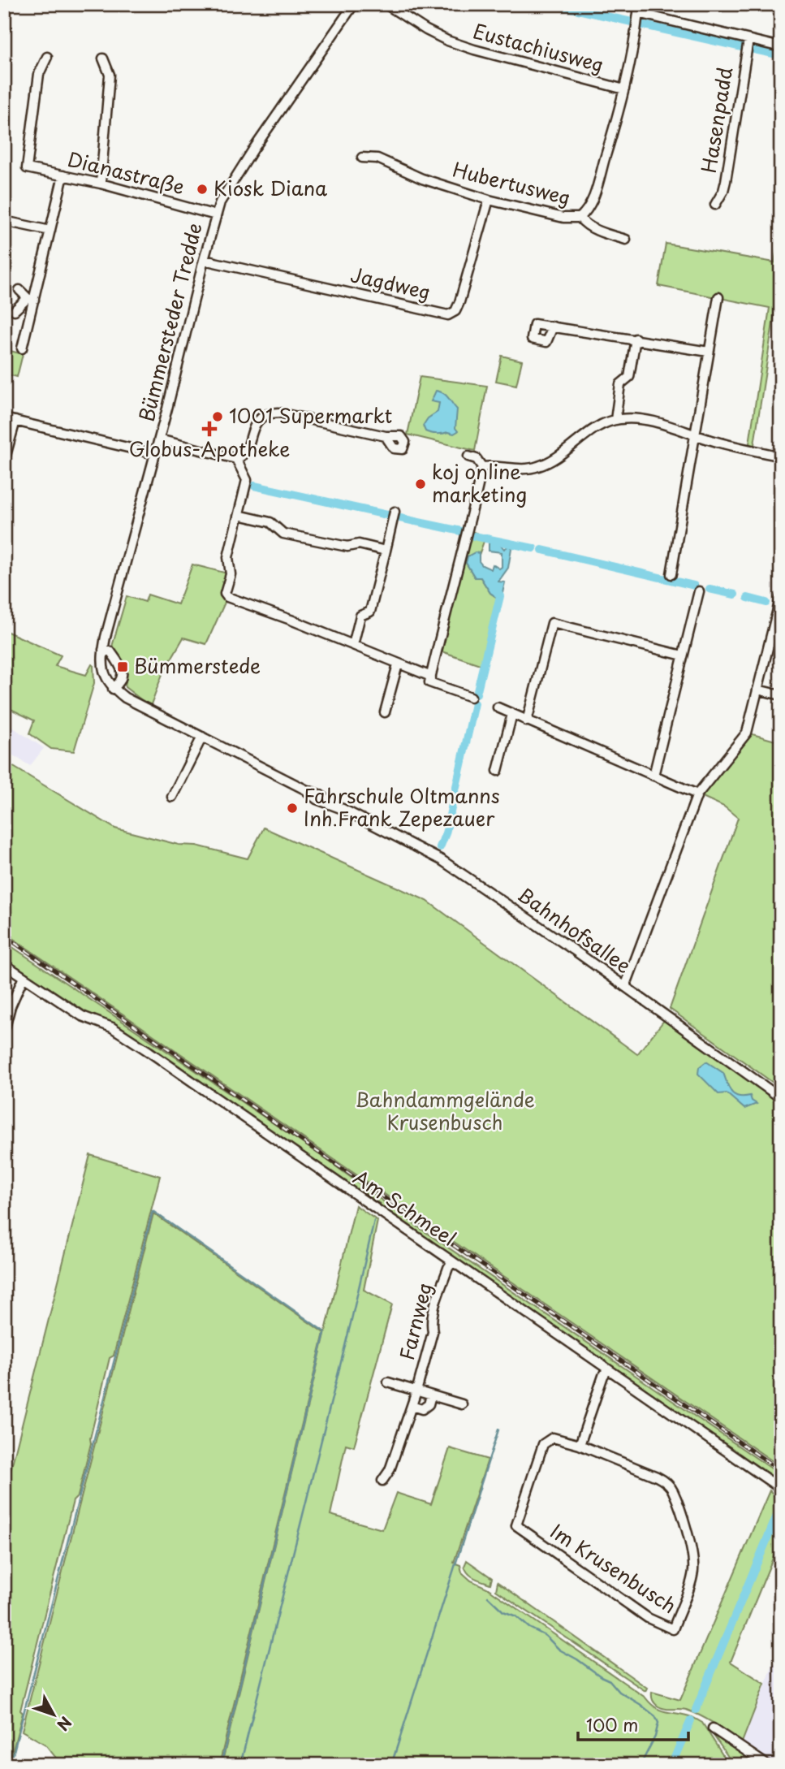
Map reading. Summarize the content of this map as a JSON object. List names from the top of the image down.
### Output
{
  "streets": {
    "street": [
      "Eustachiusweg",
      "Hasenpadd",
      "Dianastraße",
      "Hubertusweg",
      "Jagdweg",
      "Bümmersteder Tredde",
      "Bahnhofsallee",
      "Am Schmeel",
      "Farnweg",
      "Im Krusenbusch"
    ]
  },
  "crossings": [
    ["Eustachiusweg", "Hubertusweg"],
    ["Dianastraße", "Bümmersteder Tredde"],
    ["Hubertusweg", "Jagdweg"],
    ["Jagdweg", "Bümmersteder Tredde"],
    ["Bümmersteder Tredde", "Bahnhofsallee"],
    ["Am Schmeel", "Farnweg"]
  ],
  "parks": ["Bahndammgelände Krusenbusch"],
  "places": {
    "other": [
      "Kiosk Diana",
      "1001 Supermarkt",
      "koj online marketing",
      "Fahrschule Oltmanns Inh.Frank Zepezauer"
    ],
    "health": ["Globus-Apotheke"],
    "transit": ["Bümmerstede"]
  },
  "scale_bar": "100 m",
  "north": "bottom right"
}
